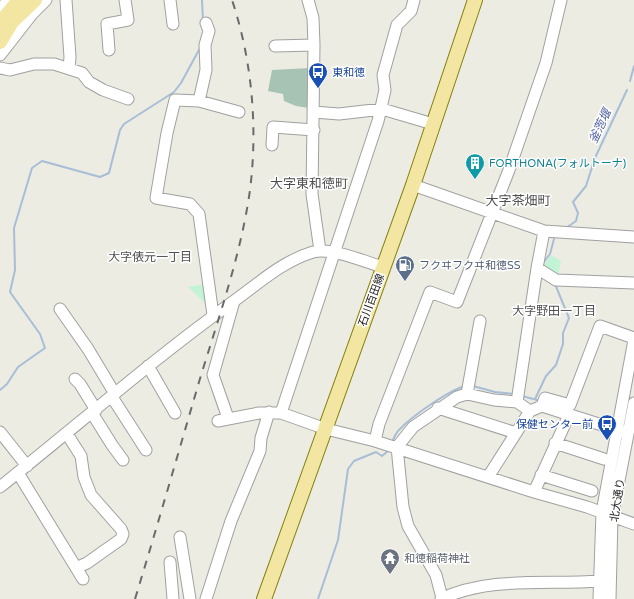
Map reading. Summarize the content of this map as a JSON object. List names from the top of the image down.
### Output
{
  "streets": {
    "main road": ["石川百田線"],
    "street": ["北大通り"]
  },
  "districts": [
    "大字東和徳町",
    "大字茶畑町",
    "大字俵元一丁目",
    "大字野田一丁目"
  ],
  "water": ["釜萢堰"],
  "places": {
    "bus stop": ["東和徳", "保健センター前"],
    "building": ["FORTHONA(フォルトーナ)"],
    "fuel station": ["フクヰフクヰ和徳SS"],
    "temple": ["和徳稲荷神社"]
  }
}
